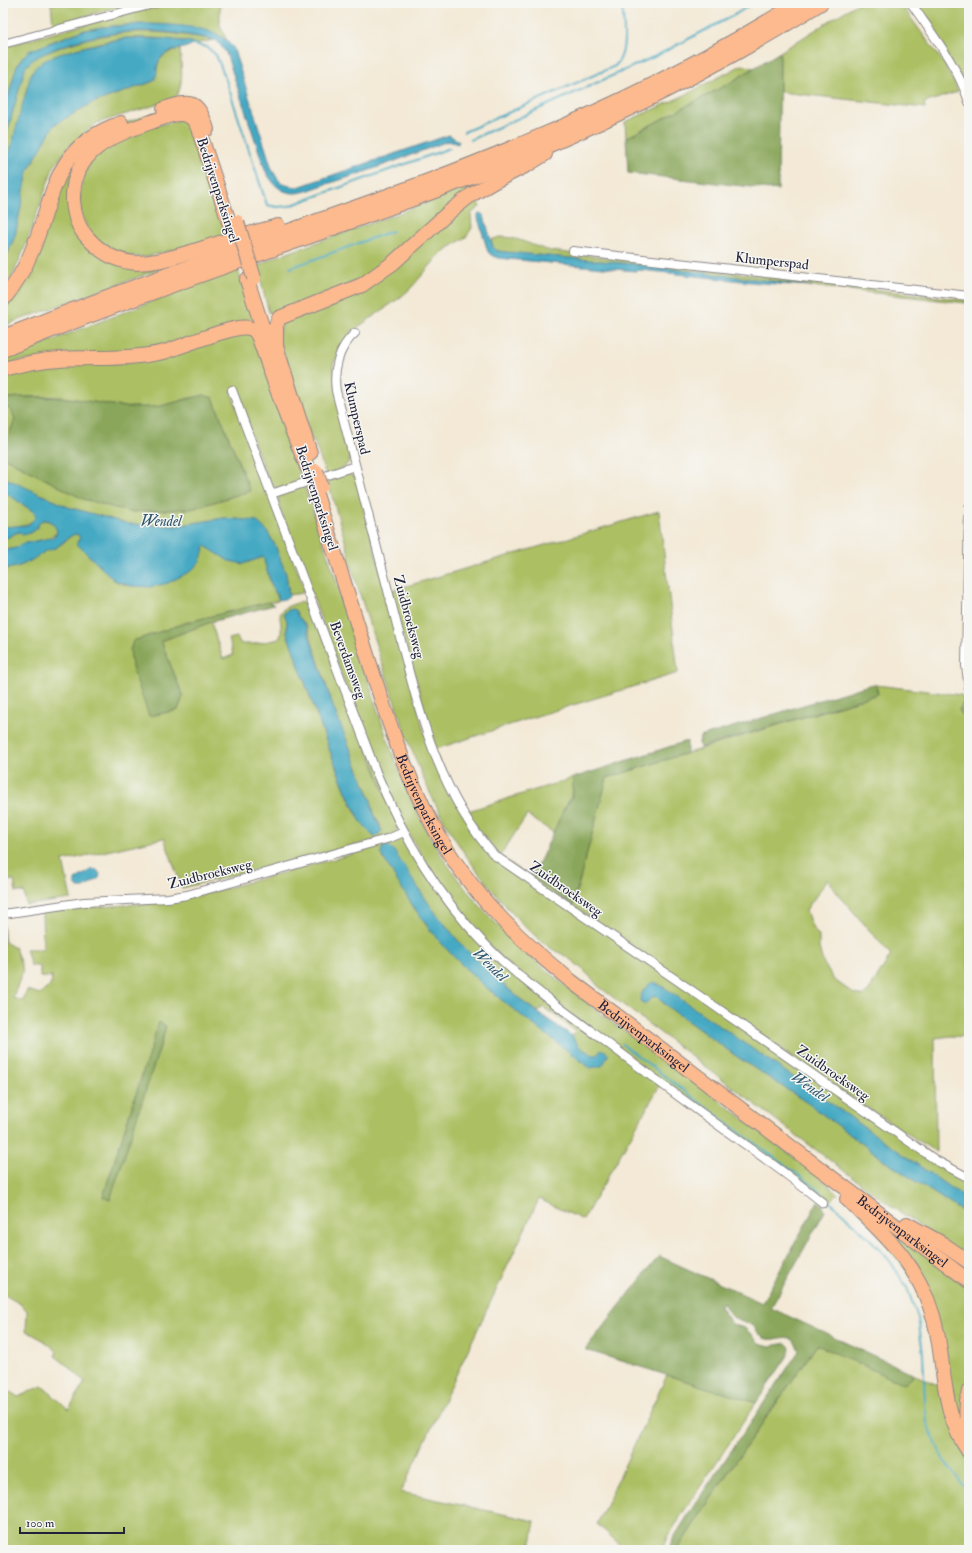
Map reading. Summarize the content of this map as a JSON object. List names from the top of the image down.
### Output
{
  "streets": {
    "highway": ["Bedrijvenparksingel"],
    "street": ["Klumperspad", "Zuidbroeksweg", "Beverdamsweg"]
  },
  "crossings": [
    ["Klumperspad", "Zuidbroeksweg"],
    ["Zuidbroeksweg", "Beverdamsweg"]
  ],
  "water": ["Wendel"],
  "scale_bar": "100 m"
}
